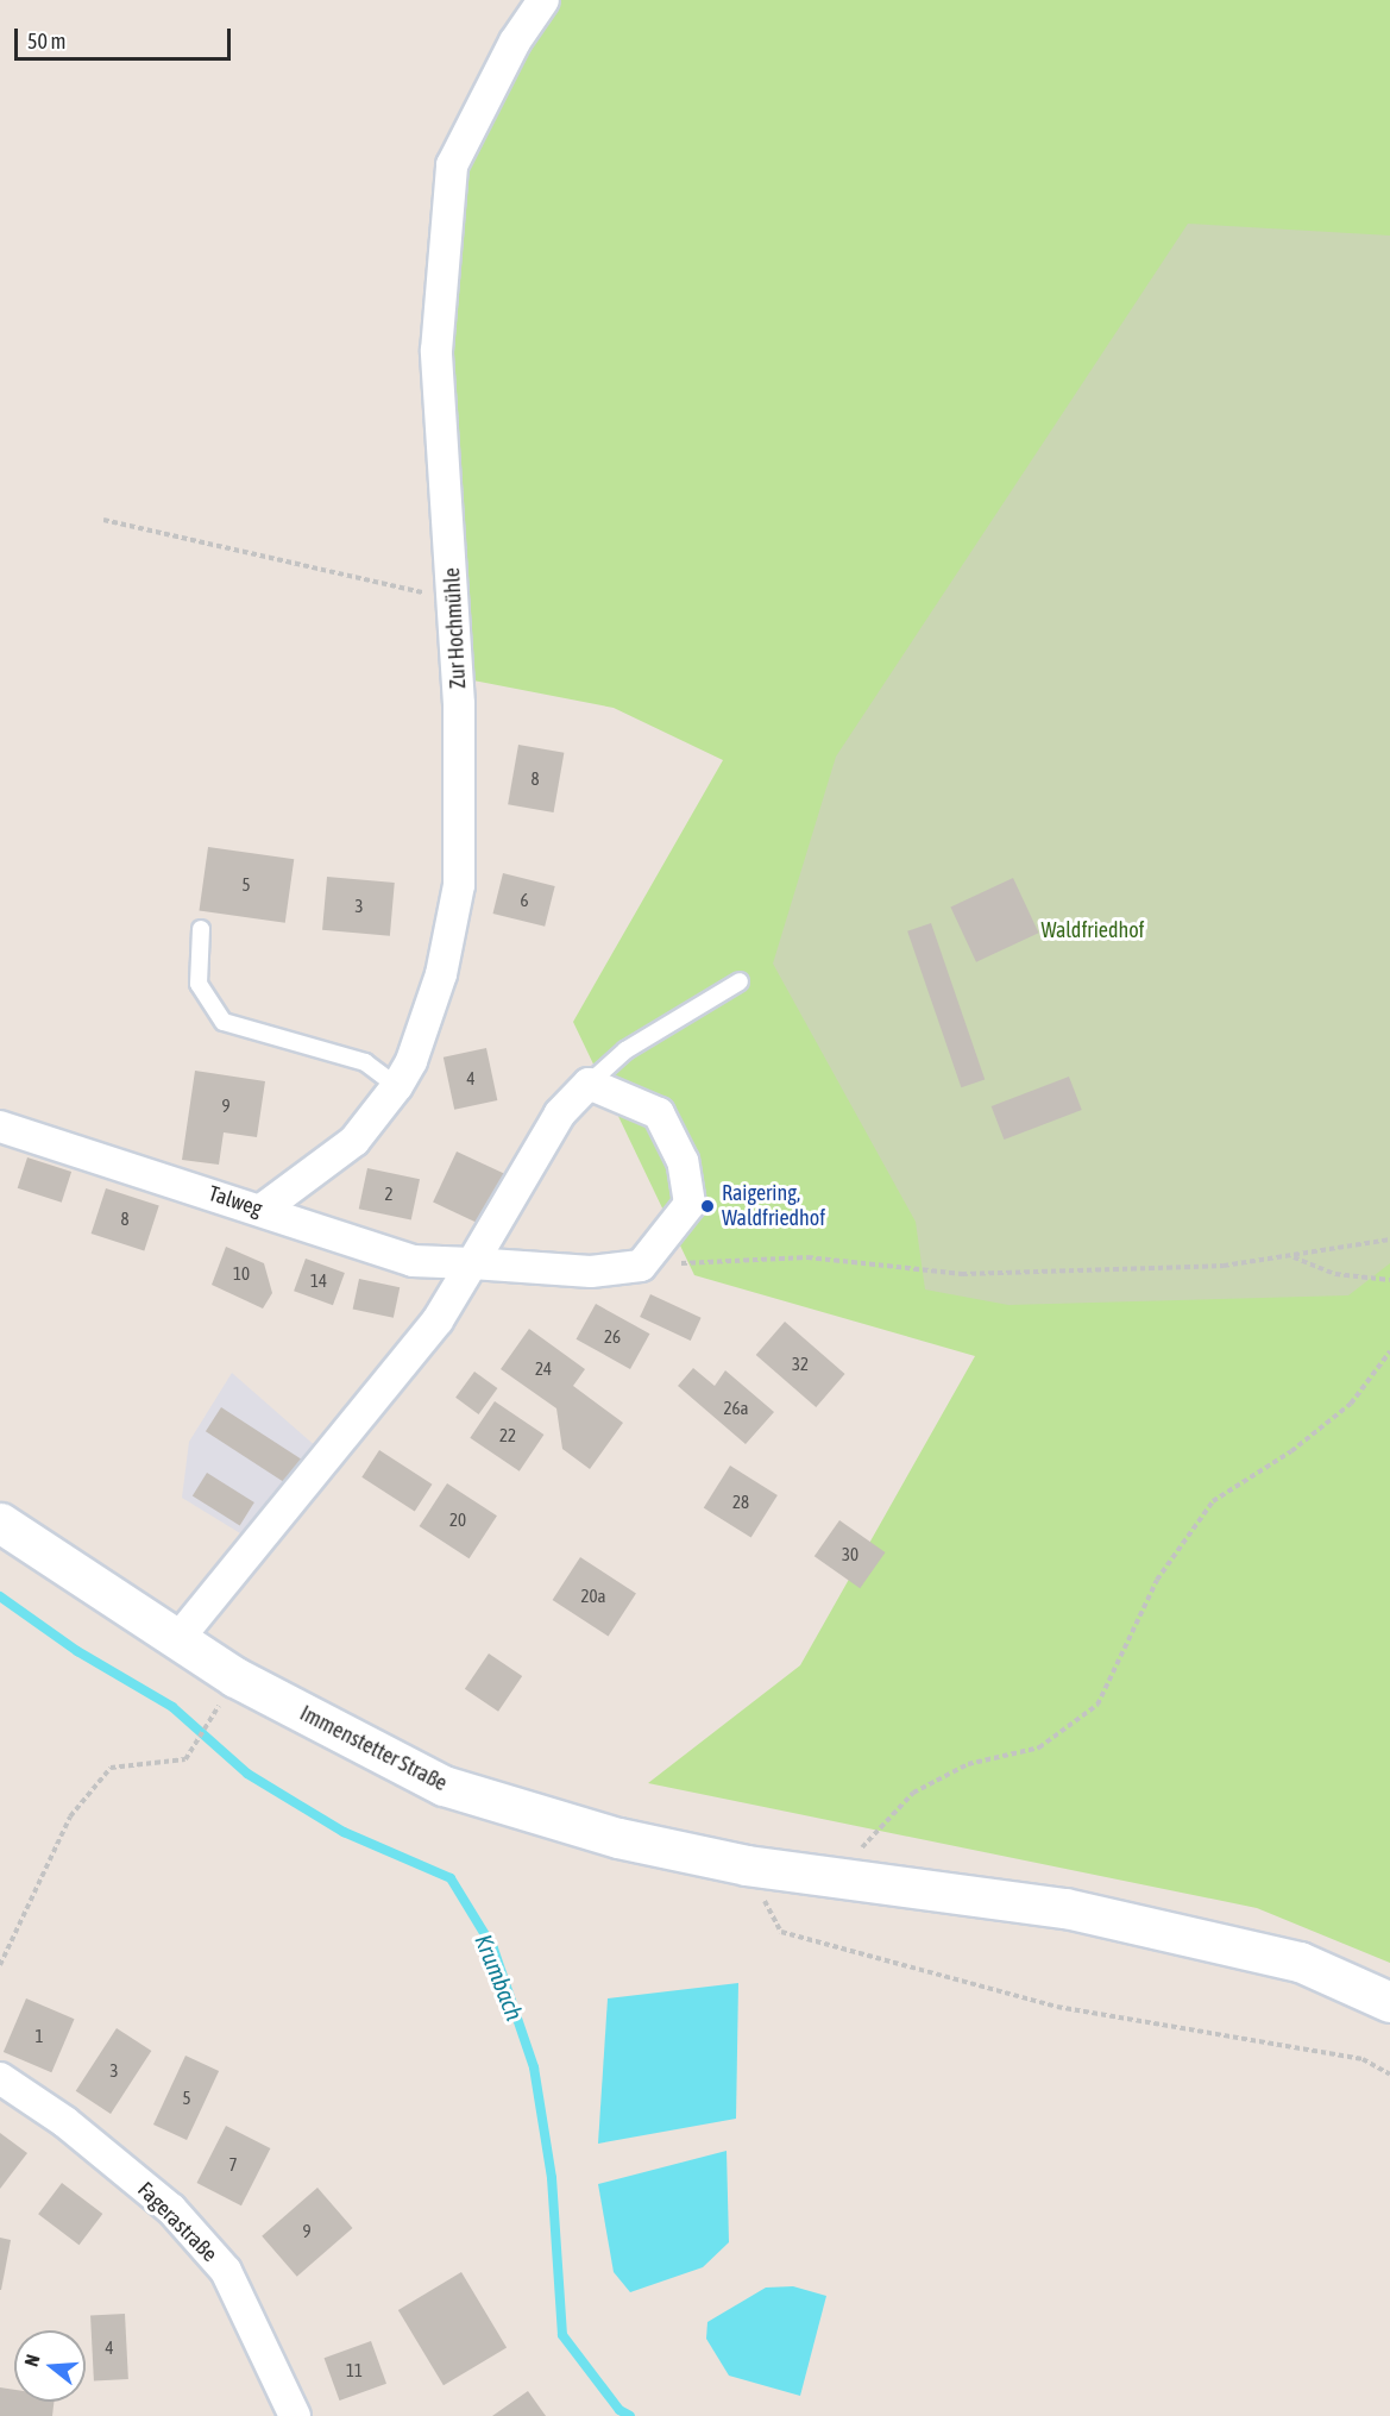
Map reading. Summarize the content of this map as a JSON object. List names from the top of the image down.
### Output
{
  "streets": {
    "main road": ["Immenstetter Straße"],
    "street": ["Zur Hochmühle", "Talweg", "Fagerastraße"]
  },
  "crossings": [
    ["Zur Hochmühle", "Talweg"]
  ],
  "water": ["Krumbach"],
  "parks": ["Waldfriedhof"],
  "places": ["Raigering, Waldfriedhof"],
  "house_numbers": [
    "8",
    "5",
    "6",
    "3",
    "4",
    "9",
    "2",
    "8",
    "10",
    "14",
    "26",
    "32",
    "24",
    "26a",
    "22",
    "28",
    "20",
    "30",
    "20a",
    "1",
    "3",
    "5",
    "7",
    "9",
    "4",
    "11"
  ],
  "scale_bar": "50 m",
  "north": "left"
}
